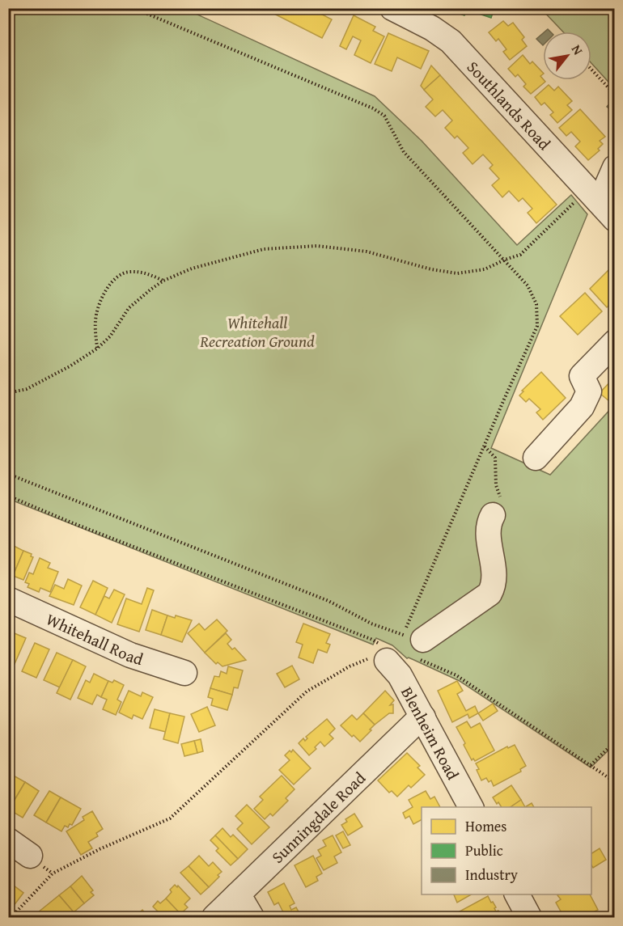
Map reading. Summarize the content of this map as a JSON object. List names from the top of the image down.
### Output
{
  "streets": {
    "street": [
      "Southlands Road",
      "Whitehall Road",
      "Blenheim Road",
      "Sunningdale Road"
    ]
  },
  "crossings": [
    ["Blenheim Road", "Sunningdale Road"]
  ],
  "parks": ["Whitehall Recreation Ground"],
  "legend": ["Homes", "Public", "Industry"],
  "north": "top right"
}
